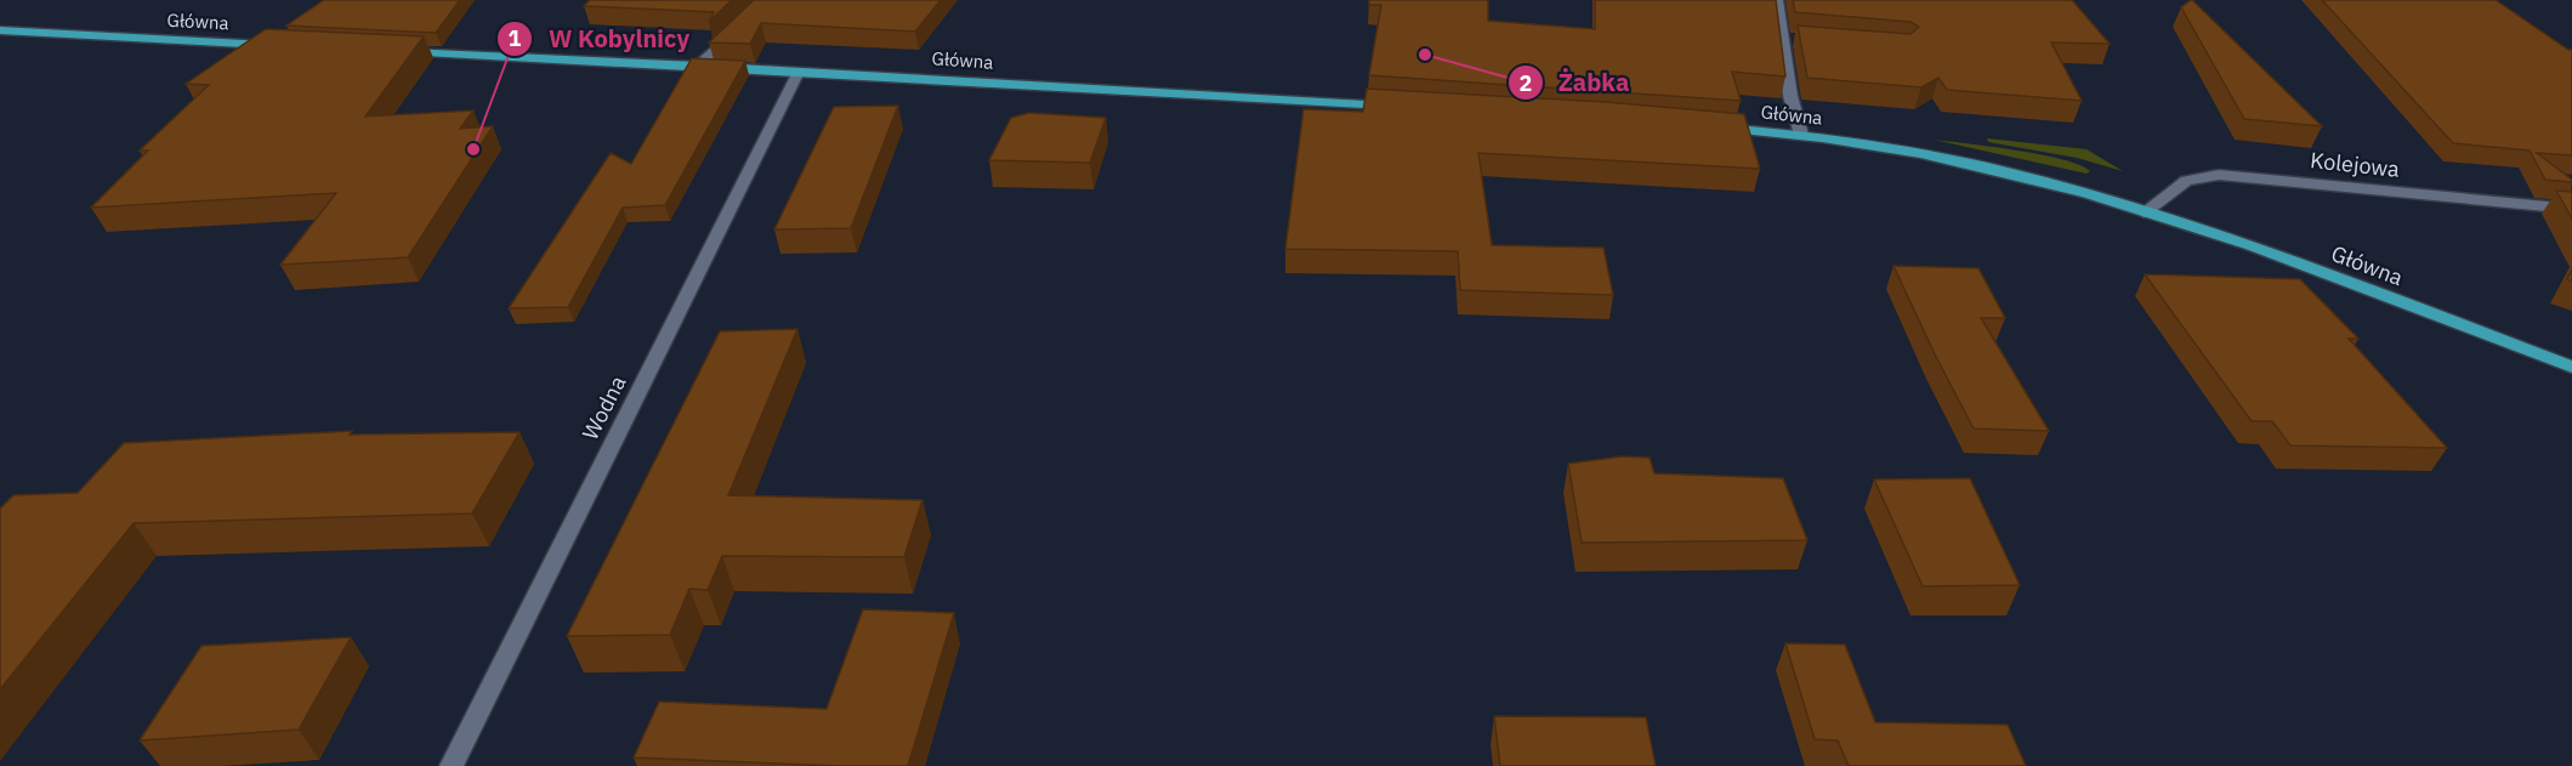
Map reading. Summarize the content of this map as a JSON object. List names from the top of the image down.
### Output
{
  "streets": {
    "main road": ["Główna"],
    "street": ["Kolejowa", "Wodna"]
  },
  "crossings": [
    ["Główna", "Kolejowa"],
    ["Główna", "Wodna"]
  ],
  "places": ["Żabka", "W Kobylnicy"]
}
